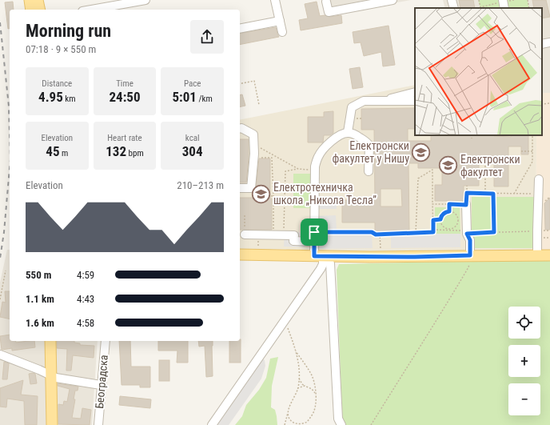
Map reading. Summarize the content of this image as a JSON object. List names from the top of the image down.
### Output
{
  "streets": {
    "street": ["Београдска"]
  },
  "places": {
    "school or university": ["Електронски факултет у Нишу", "Електронски факултет", "Електротехничка школа „Никола Тесла”"]
  },
  "page": {
    "heading": ["Morning run", "07:18 · 9 × 550 m"],
    "stats": [
      ["Distance", "4.95 km"],
      ["Time", "24:50"],
      ["Pace", "5:01 /km"],
      ["Elevation", "45 m"],
      ["Heart rate", "132 bpm"],
      ["kcal", "304"]
    ],
    "chart": ["Elevation", "210–213 m"],
    "list": [
      {
        "name": "550 m",
        "note": "4:59"
      },
      {
        "name": "1.1 km",
        "note": "4:43"
      },
      {
        "name": "1.6 km",
        "note": "4:58"
      }
    ],
    "map_buttons": ["+", "−"]
  }
}
